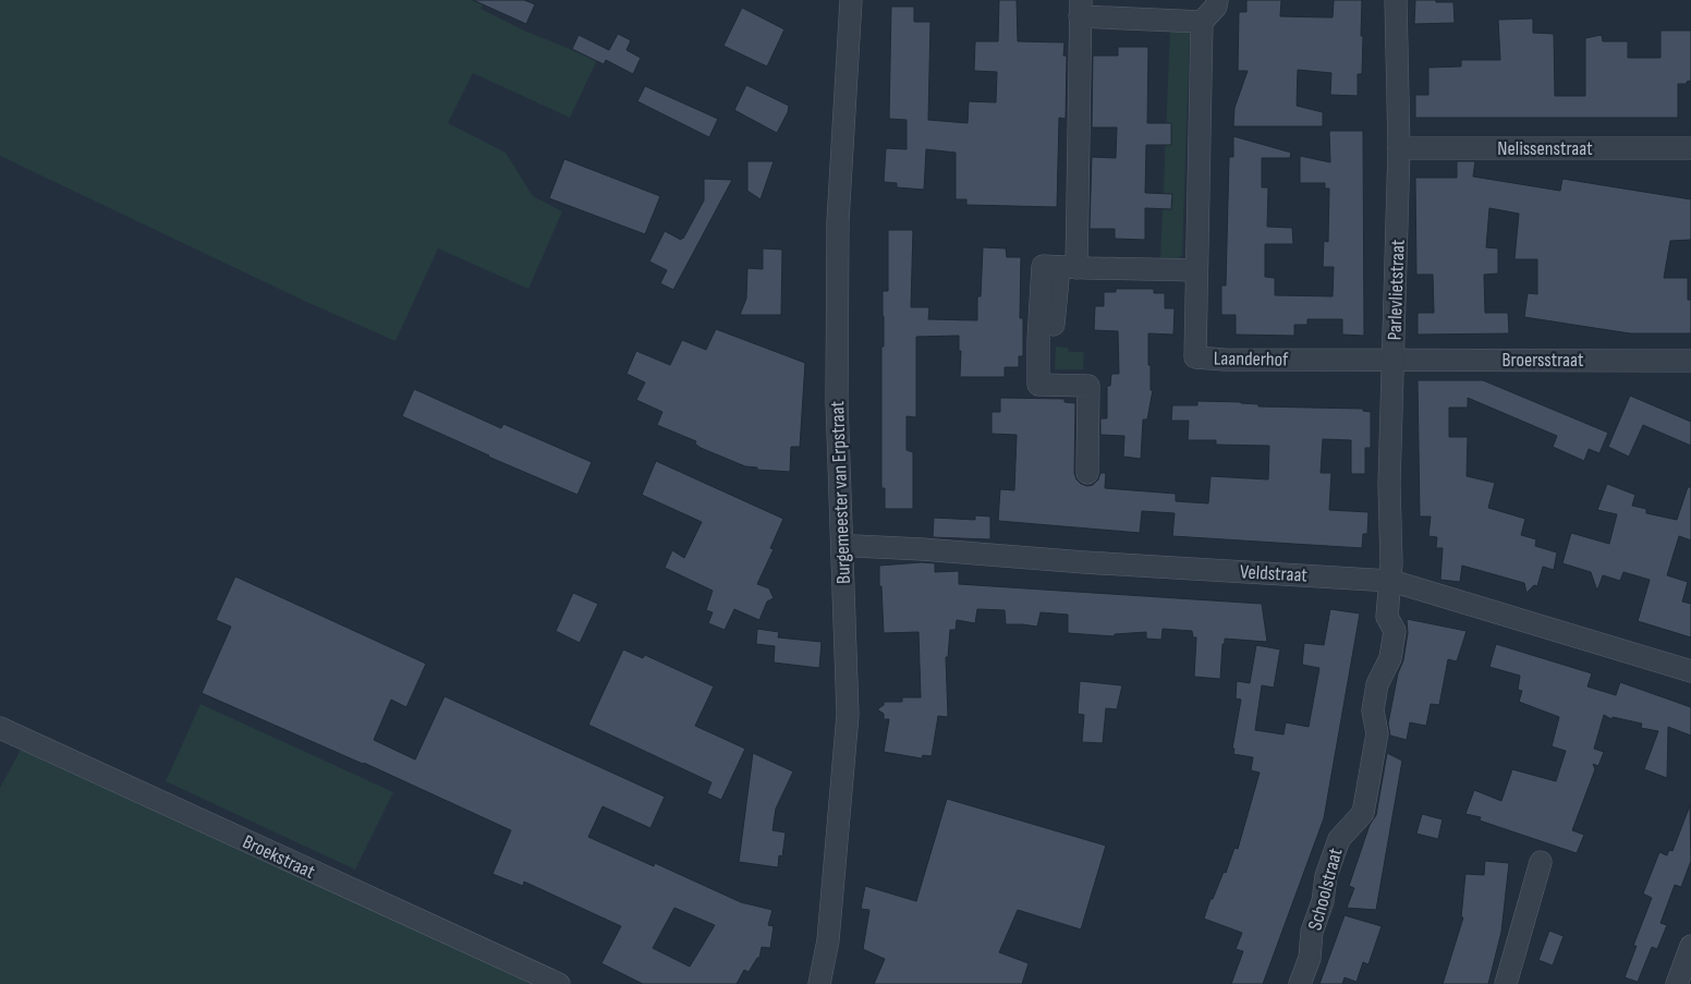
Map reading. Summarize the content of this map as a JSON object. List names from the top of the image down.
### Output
{
  "streets": {
    "street": [
      "Nelissenstraat",
      "Parlevlietstraat",
      "Laanderhof",
      "Broersstraat",
      "Burgemeester van Erpstraat",
      "Veldstraat",
      "Broekstraat",
      "Schoolstraat"
    ]
  },
  "crossings": [
    ["Nelissenstraat", "Parlevlietstraat"],
    ["Parlevlietstraat", "Laanderhof"],
    ["Parlevlietstraat", "Broersstraat"],
    ["Parlevlietstraat", "Veldstraat"],
    ["Parlevlietstraat", "Schoolstraat"],
    ["Laanderhof", "Broersstraat"],
    ["Burgemeester van Erpstraat", "Veldstraat"],
    ["Veldstraat", "Schoolstraat"]
  ]
}
